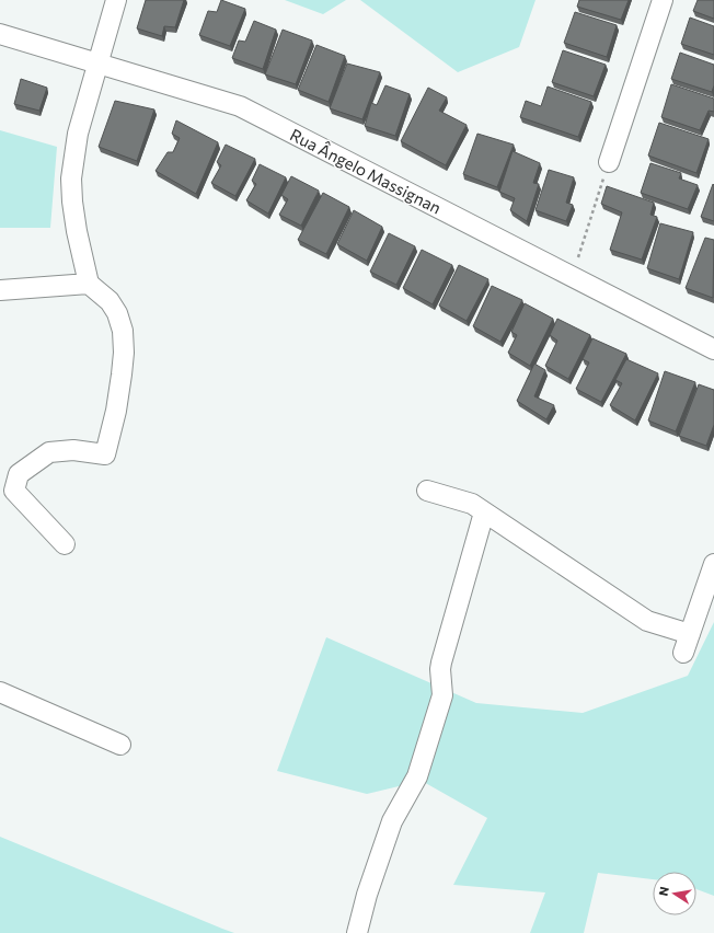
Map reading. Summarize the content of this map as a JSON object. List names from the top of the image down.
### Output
{
  "streets": {
    "street": ["Rua Ângelo Massignan"]
  },
  "north": "left"
}
